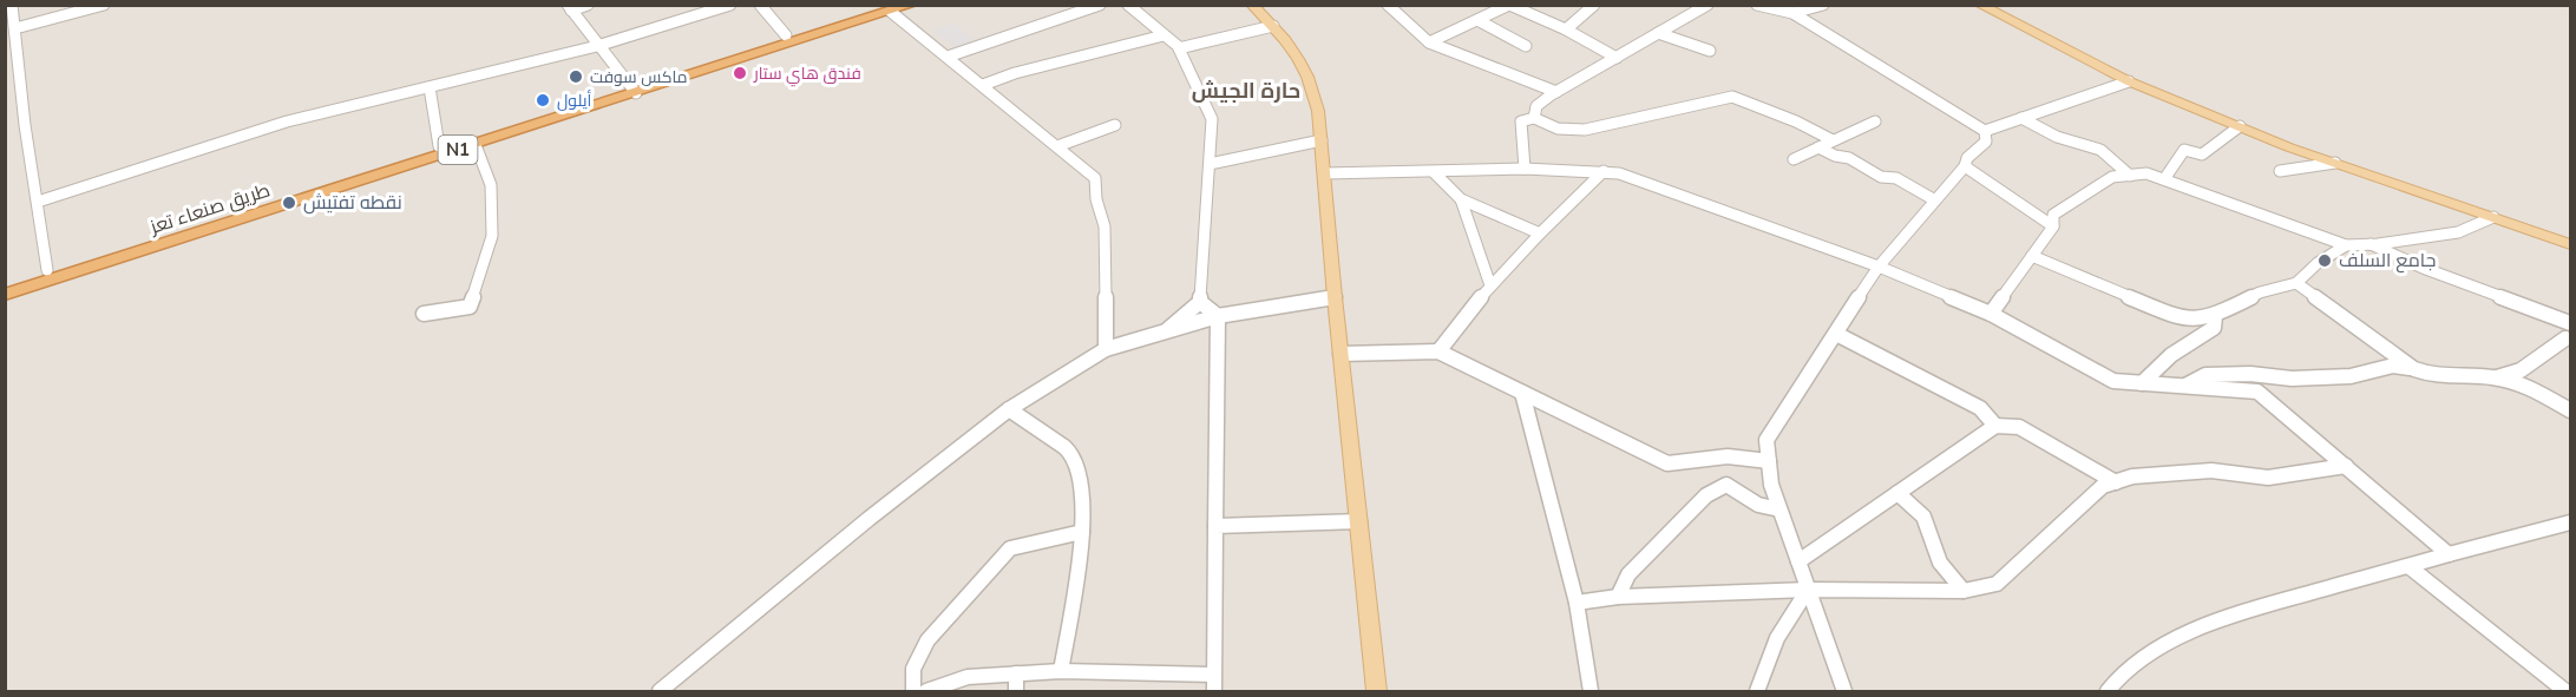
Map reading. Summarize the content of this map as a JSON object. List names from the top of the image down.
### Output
{
  "streets": {
    "highway": ["N1", "طريق صنعاء تعز"]
  },
  "districts": ["حارة الجيش"],
  "places": [
    "فندق هاي ستار",
    "ماكس سوفت",
    "أيلول",
    "نقطه تفتيش",
    "جامع السلف"
  ]
}
